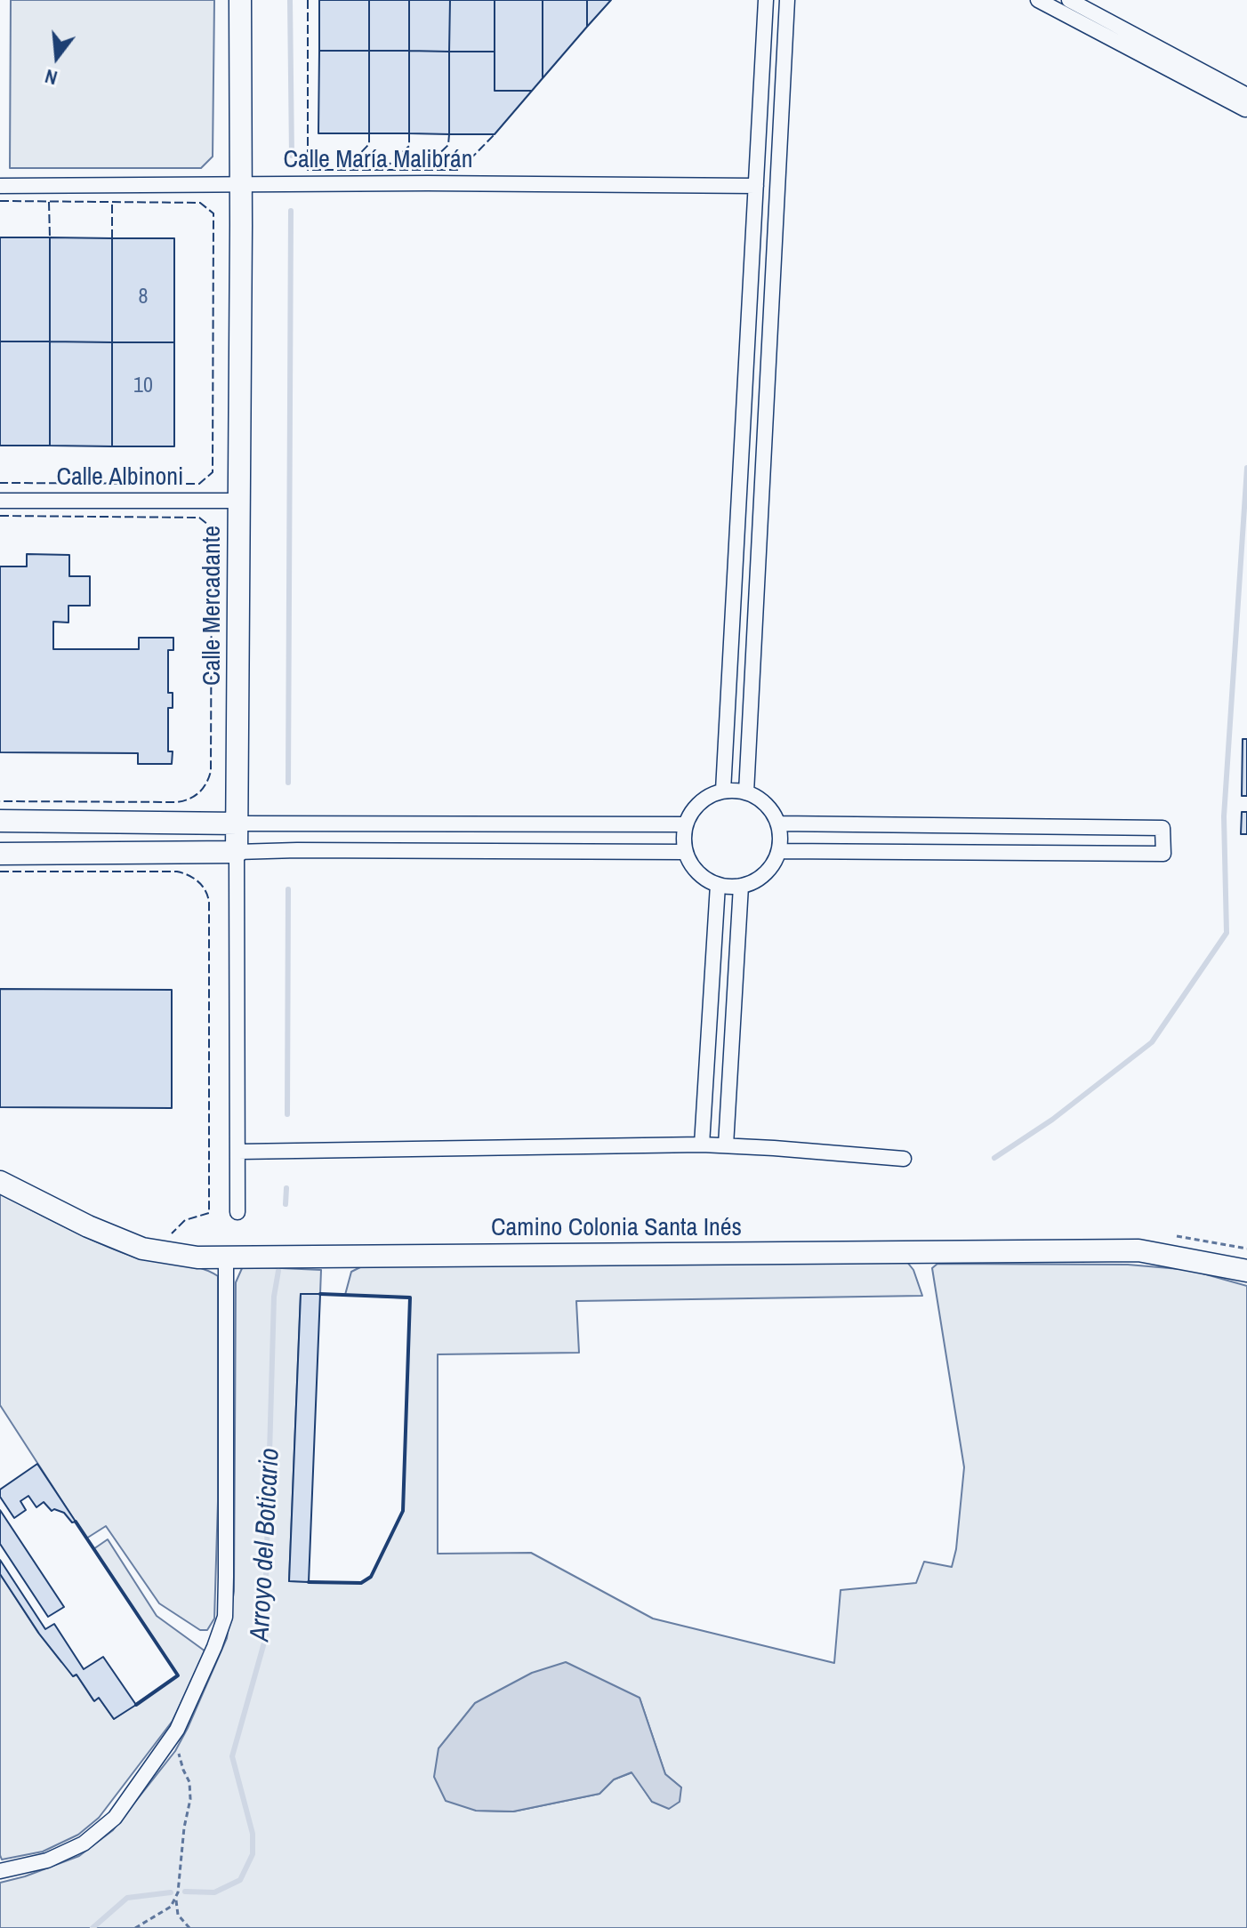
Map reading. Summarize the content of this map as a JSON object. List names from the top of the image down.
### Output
{
  "streets": {
    "street": [
      "Calle María Malibrán",
      "Calle Albinoni",
      "Calle Mercadante",
      "Camino Colonia Santa Inés"
    ]
  },
  "crossings": [
    ["Calle María Malibrán", "Calle Mercadante"],
    ["Calle Albinoni", "Calle Mercadante"]
  ],
  "water": ["Arroyo del Boticario"],
  "house_numbers": ["8", "10"],
  "north": "bottom"
}
